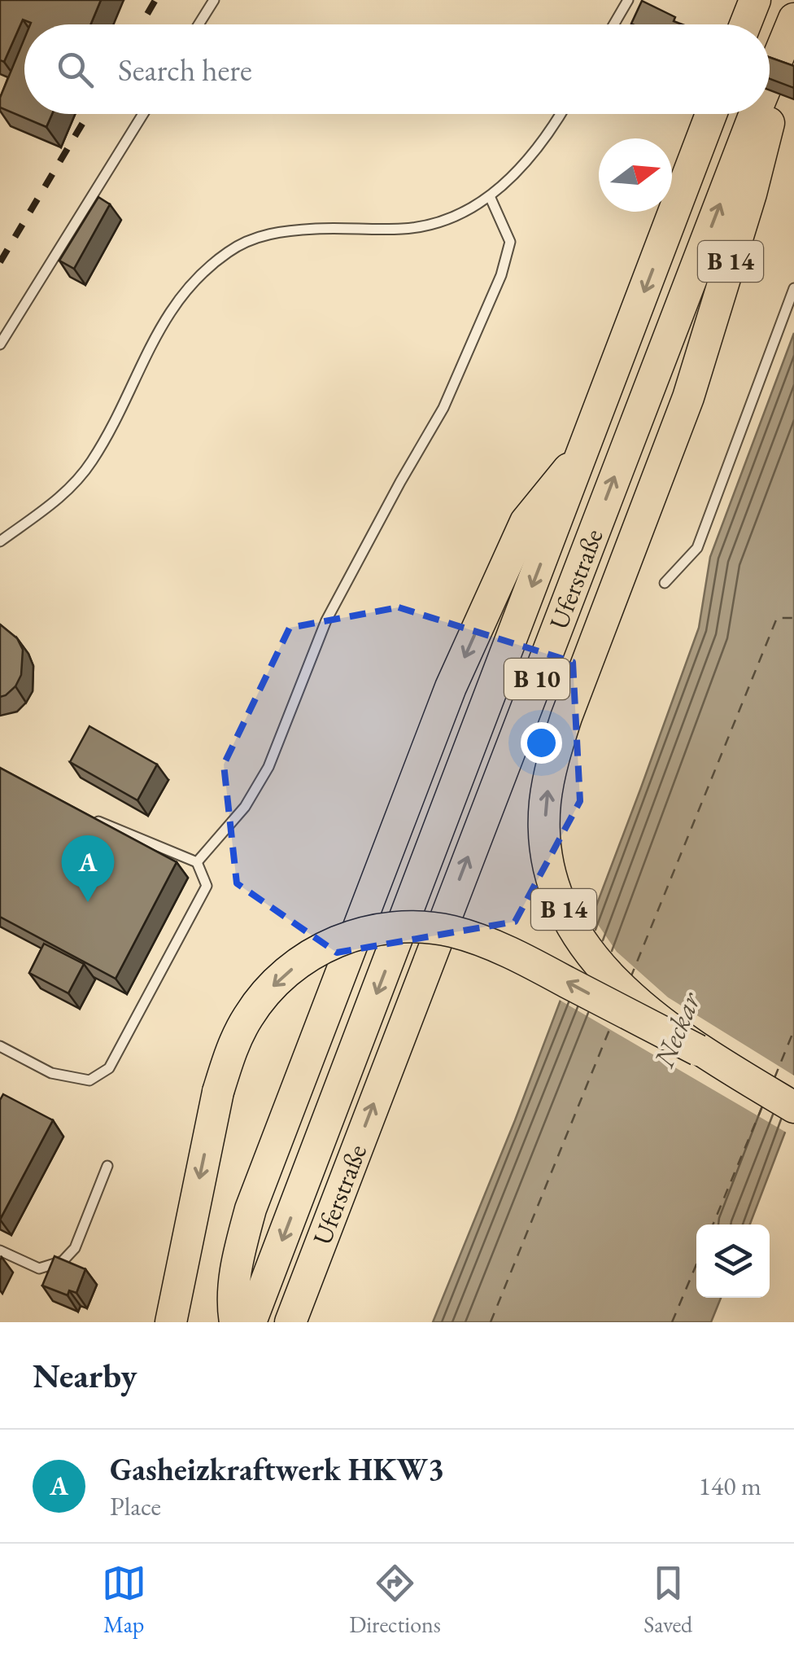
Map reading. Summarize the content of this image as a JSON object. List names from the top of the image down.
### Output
{
  "streets": {
    "highway": ["B 14", "Uferstraße", "B 10"]
  },
  "crossings": [
    ["B 14", "Uferstraße"]
  ],
  "water": ["Neckar"],
  "north": "right",
  "page": {
    "search": "Search here",
    "pins": "A",
    "heading": "Nearby",
    "list": [
      {
        "mark": "A",
        "name": "Gasheizkraftwerk HKW3",
        "note": "Place",
        "value": "140 m"
      }
    ],
    "nav": ["Map", "Directions", "Saved"]
  }
}
